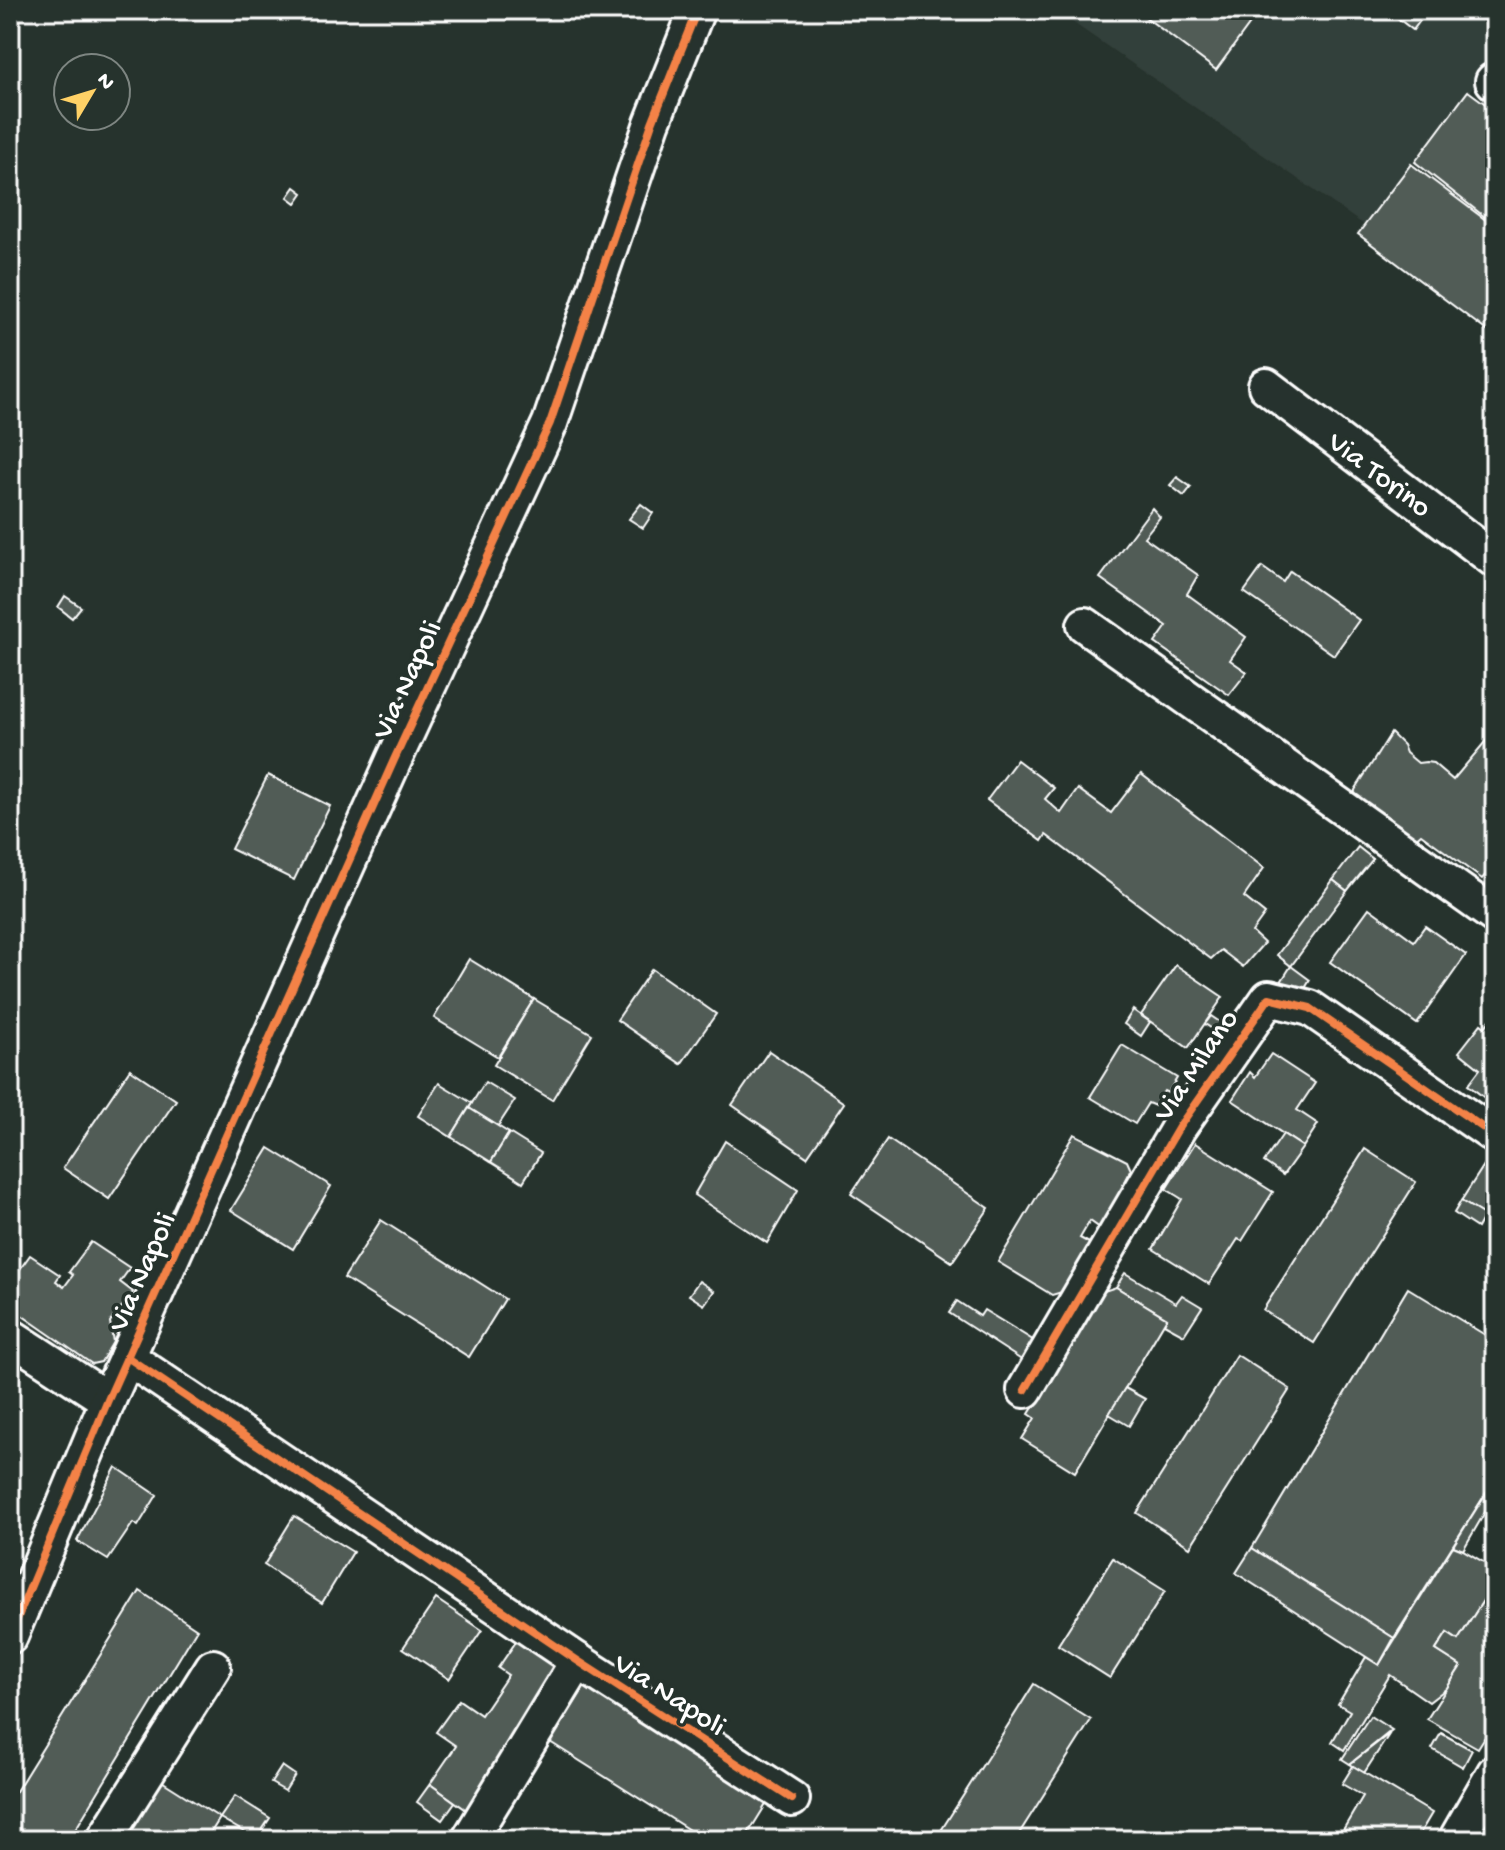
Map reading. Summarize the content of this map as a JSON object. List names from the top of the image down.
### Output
{
  "streets": {
    "street": ["Via Torino", "Via Napoli", "Via Milano"]
  },
  "north": "top right"
}
